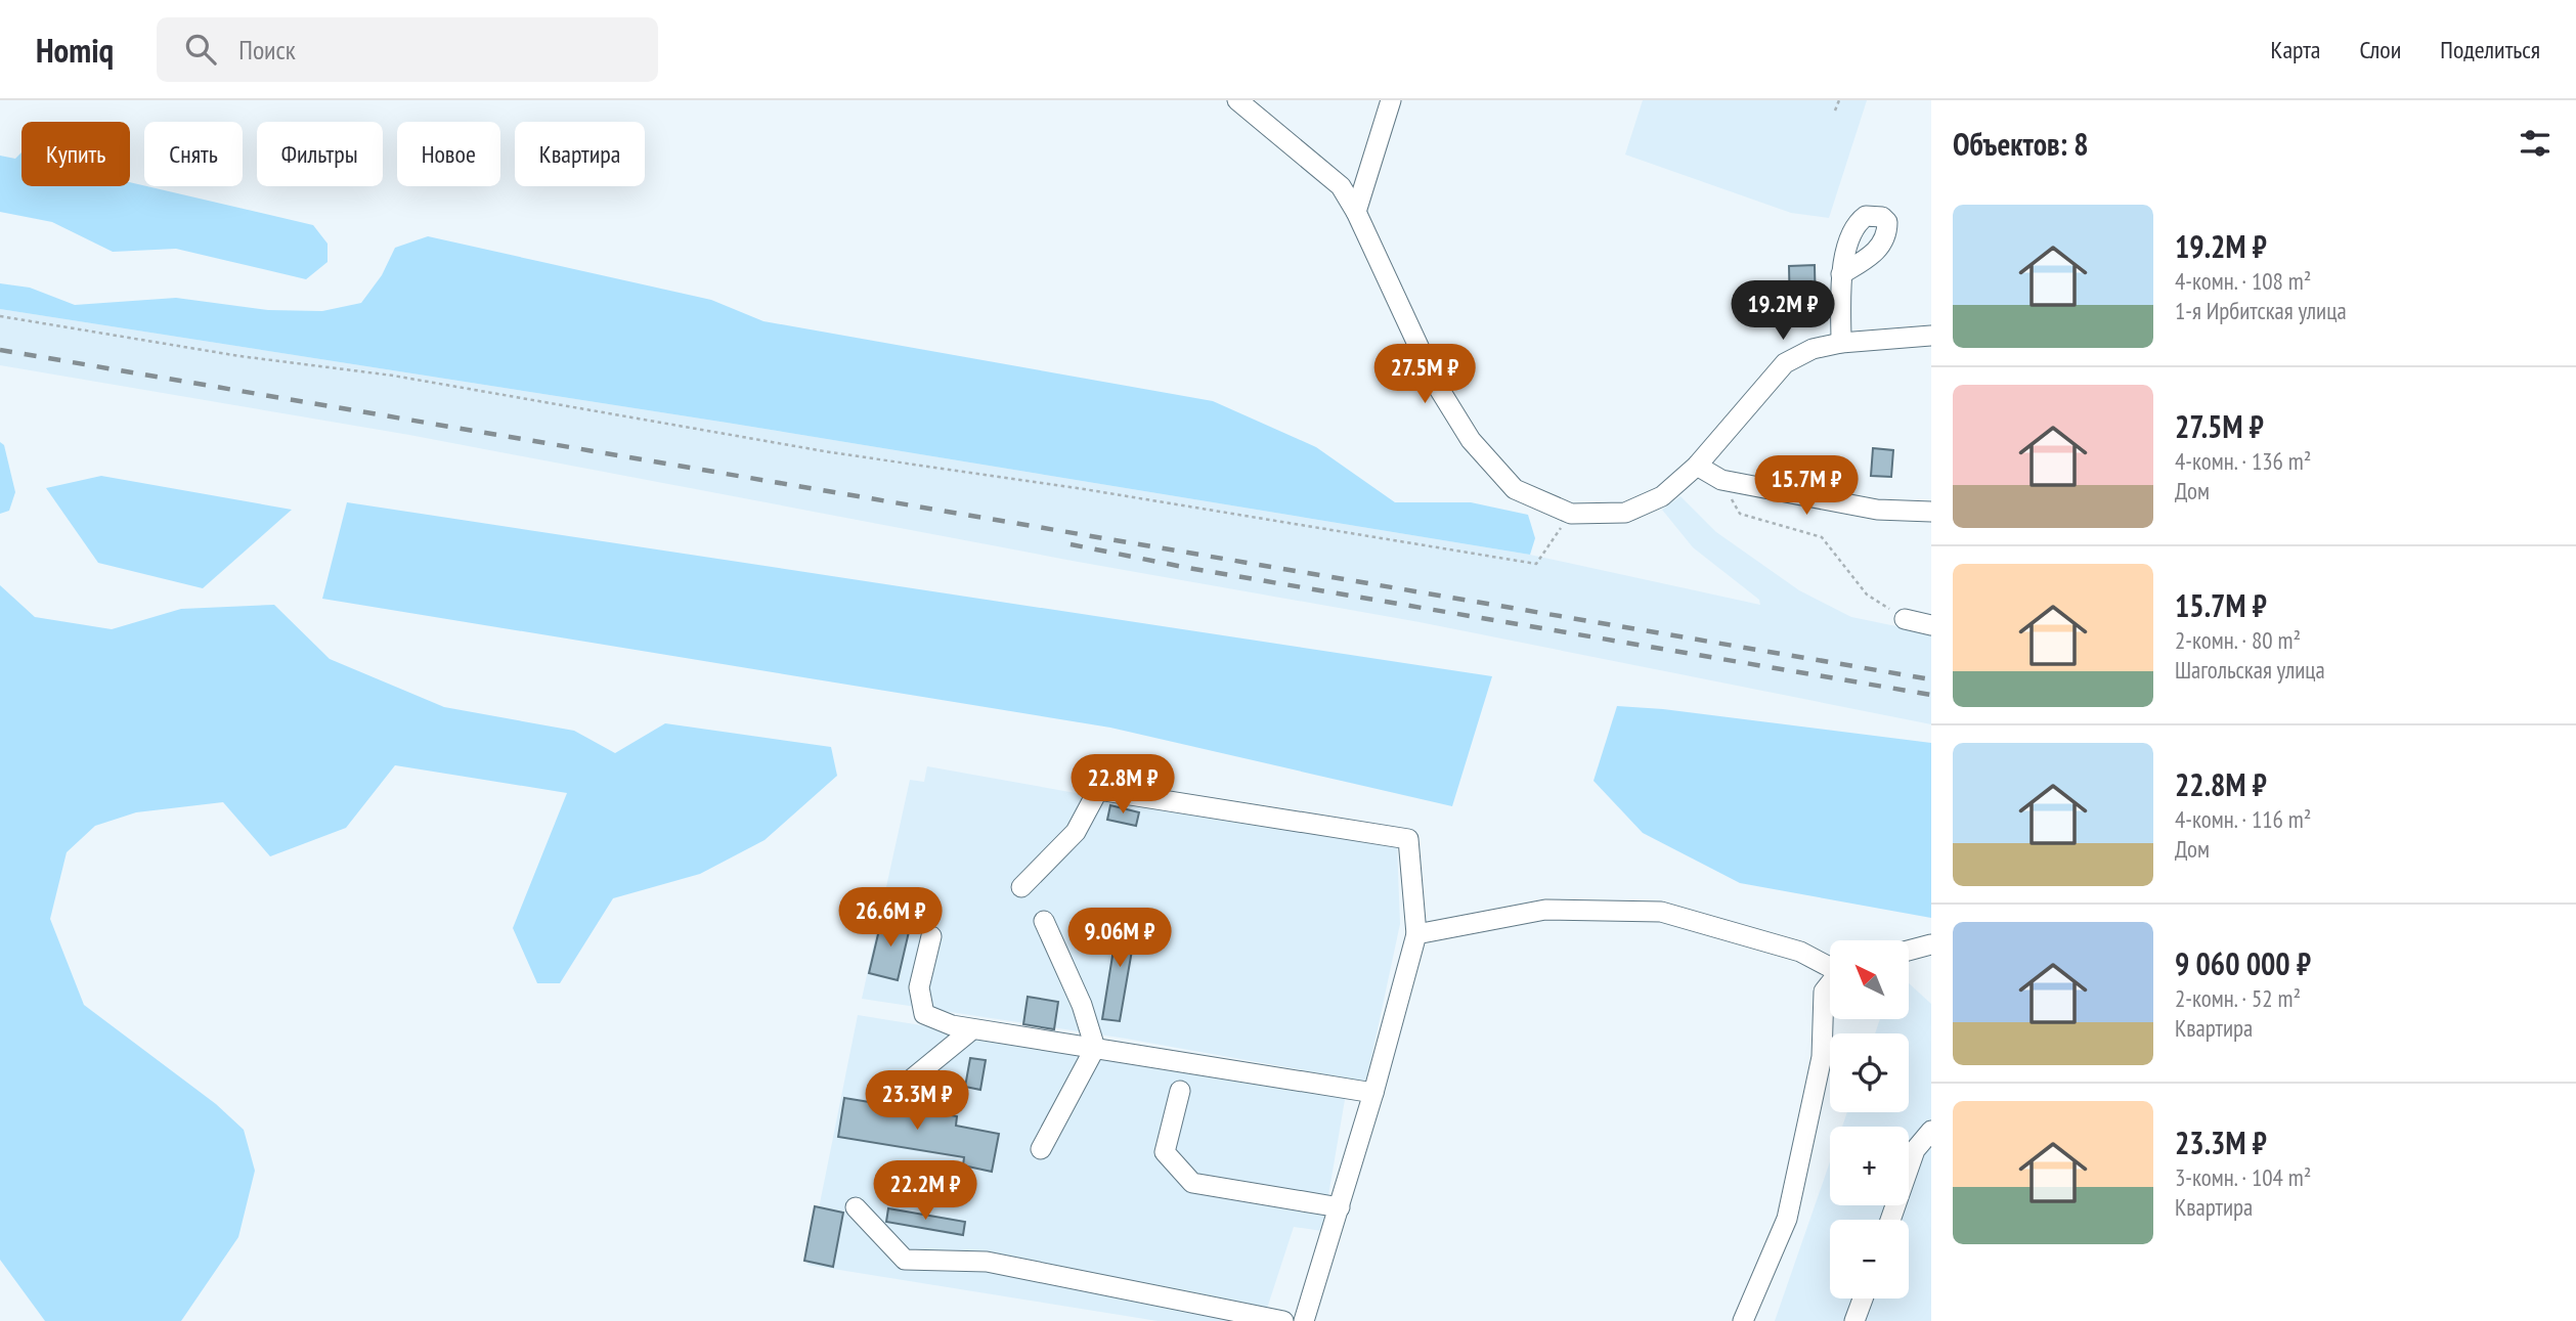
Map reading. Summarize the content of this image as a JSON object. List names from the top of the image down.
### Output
{
  "north": "top left",
  "page": {
    "header": "Homiq",
    "search": "Поиск",
    "nav": ["Карта", "Слои", "Поделиться"],
    "heading": "Объектов: 8",
    "chip": [
      "Купить",
      "Снять",
      "Фильтры",
      "Новое",
      "Квартира"
    ],
    "list": [
      {
        "name": "19.2M ₽",
        "note": "4-комн. · 108 m² · 1-я Ирбитская улица"
      },
      {
        "name": "27.5M ₽",
        "note": "4-комн. · 136 m² · Дом"
      },
      {
        "name": "15.7M ₽",
        "note": "2-комн. · 80 m² · Шагольская улица"
      },
      {
        "name": "22.8M ₽",
        "note": "4-комн. · 116 m² · Дом"
      },
      {
        "name": "9 060 000 ₽",
        "note": "2-комн. · 52 m² · Квартира"
      },
      {
        "name": "23.3M ₽",
        "note": "3-комн. · 104 m² · Квартира"
      }
    ],
    "price": [
      "19.2M ₽",
      "27.5M ₽",
      "15.7M ₽",
      "22.8M ₽",
      "26.6M ₽",
      "9.06M ₽",
      "23.3M ₽",
      "22.2M ₽"
    ],
    "map_buttons": ["+", "−"]
  }
}
